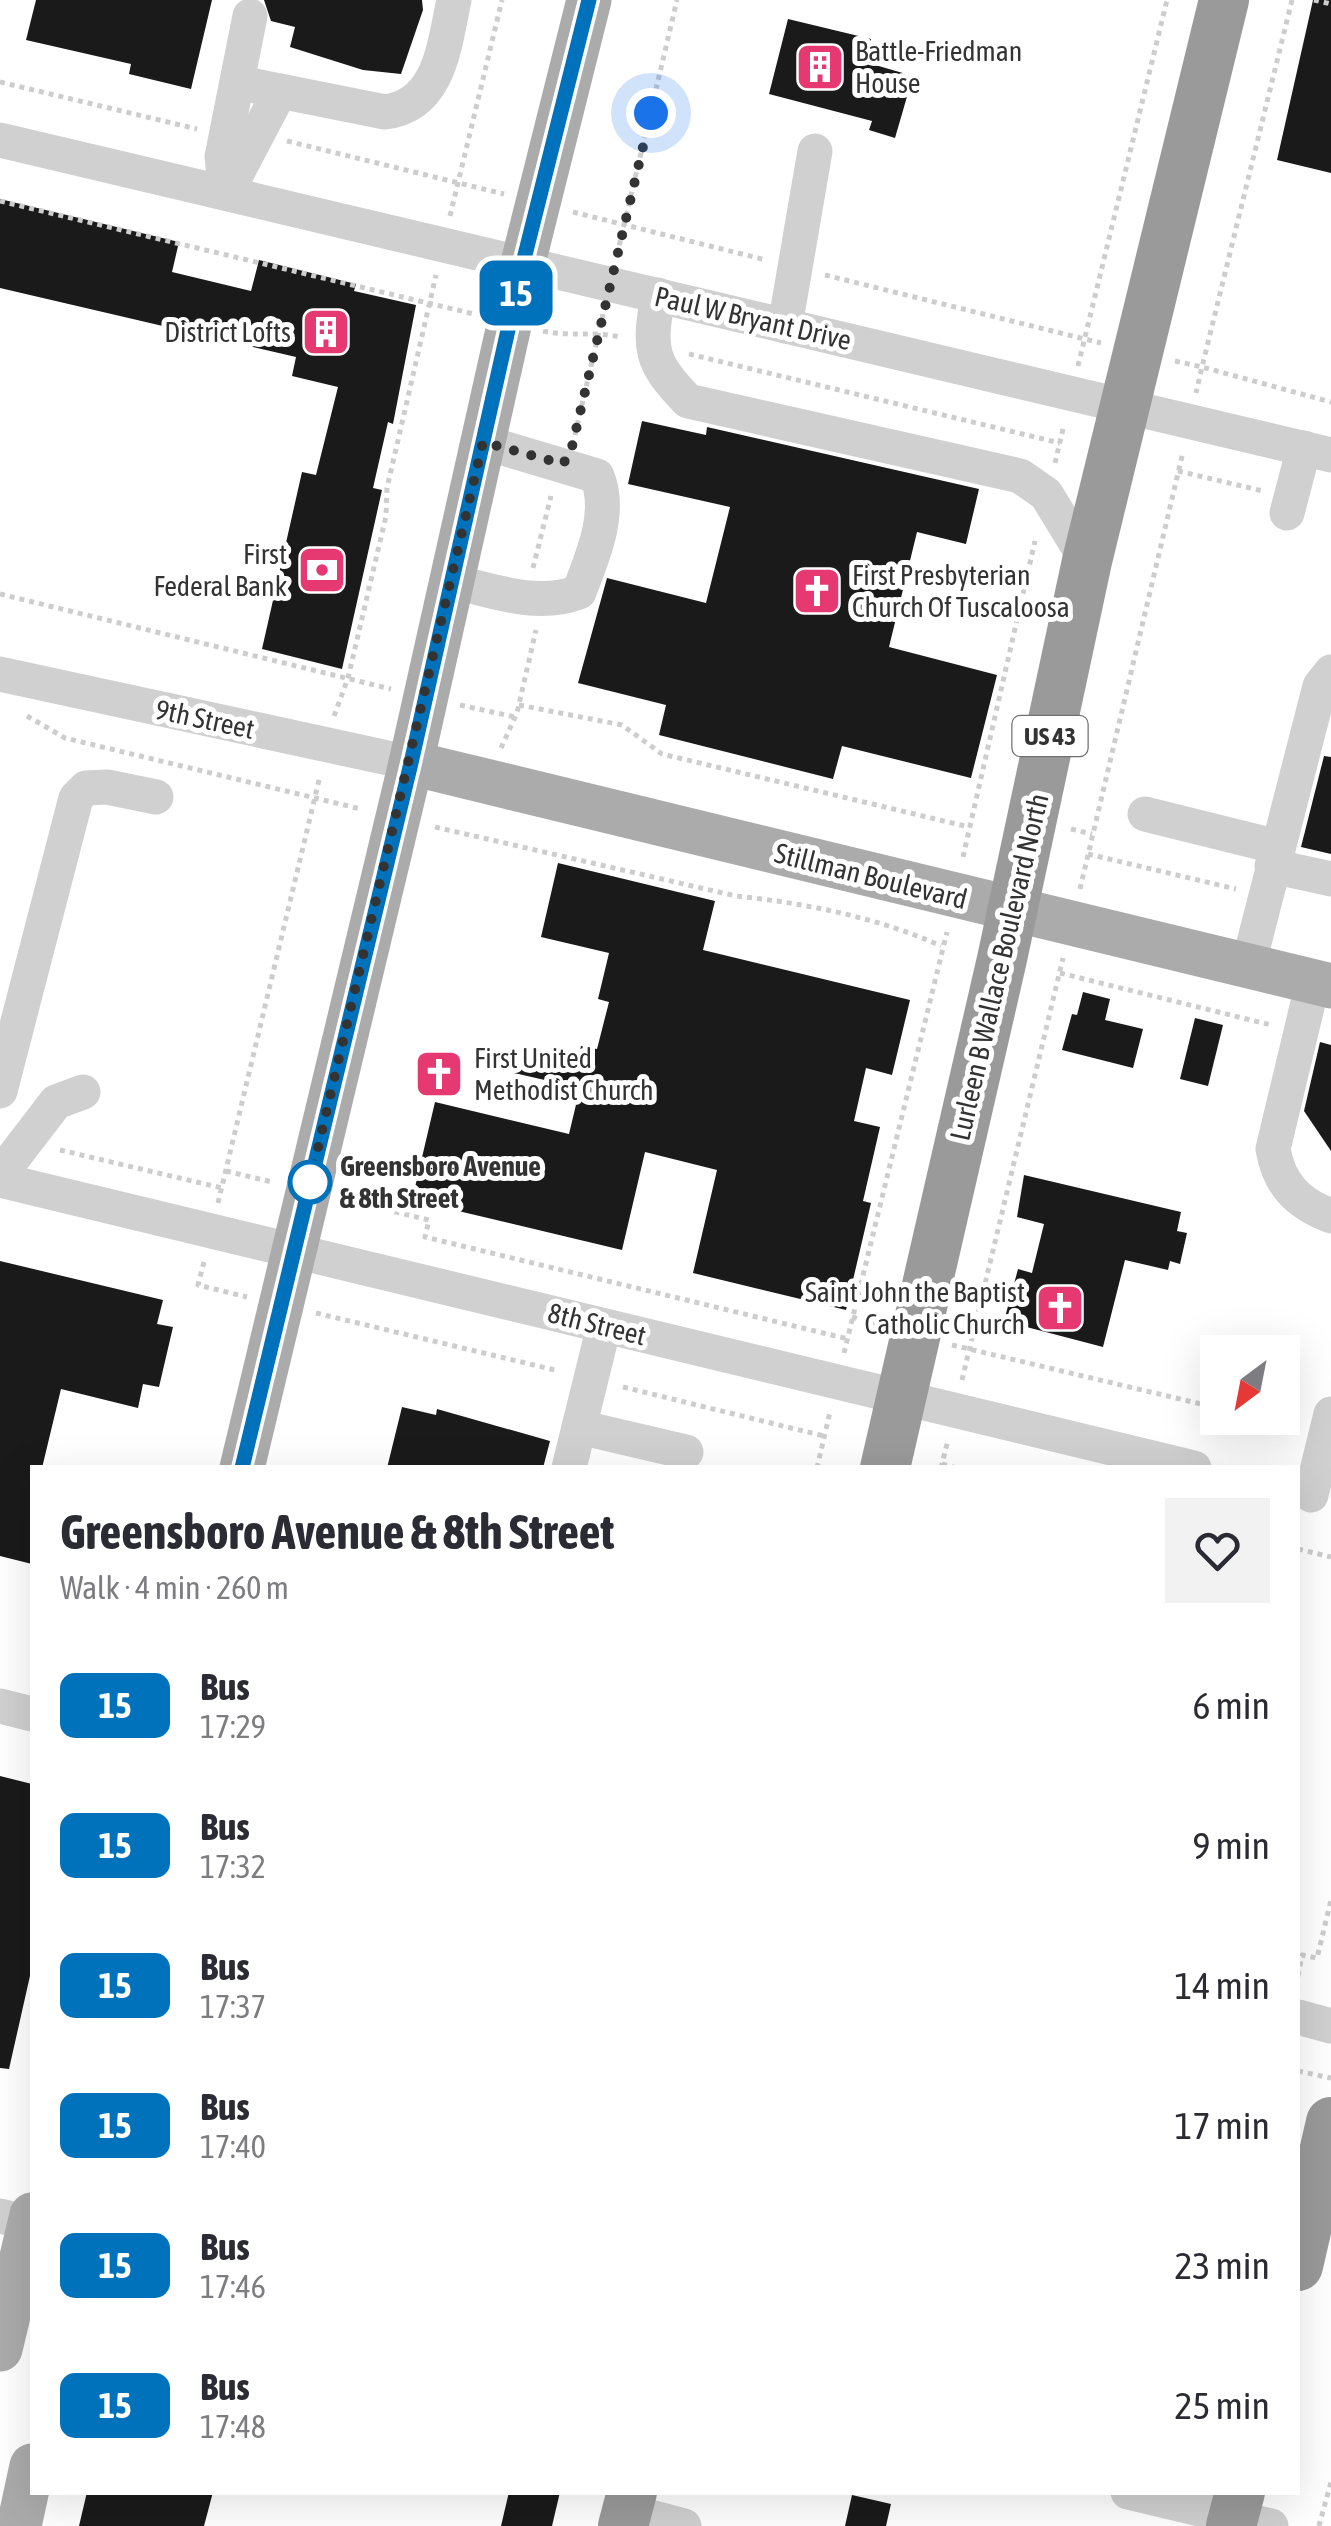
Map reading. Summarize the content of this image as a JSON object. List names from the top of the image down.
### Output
{
  "streets": {
    "highway": ["US 43", "Lurleen B Wallace Boulevard North"],
    "main road": ["Stillman Boulevard"],
    "street": ["Paul W Bryant Drive", "9th Street", "8th Street"]
  },
  "crossings": [
    ["Paul W Bryant Drive", "Lurleen B Wallace Boulevard North"],
    ["9th Street", "Stillman Boulevard"],
    ["Stillman Boulevard", "Lurleen B Wallace Boulevard North"],
    ["Lurleen B Wallace Boulevard North", "8th Street"]
  ],
  "places": {
    "building": ["Battle-Friedman House", "District Lofts"],
    "bank": ["First Federal Bank"],
    "church": ["First Presbyterian Church Of Tuscaloosa", "First United Methodist Church", "Saint John the Baptist Catholic Church"],
    "other": ["Greensboro Avenue & 8th Street"]
  },
  "lines": ["bus line 15"],
  "north": "bottom left",
  "page": {
    "on_map": "15",
    "heading": ["Greensboro Avenue & 8th Street", "Walk · 4 min · 260 m"],
    "list": [
      {
        "mark": "15",
        "name": "Bus",
        "note": "17:29",
        "value": "6 min"
      },
      {
        "mark": "15",
        "name": "Bus",
        "note": "17:32",
        "value": "9 min"
      },
      {
        "mark": "15",
        "name": "Bus",
        "note": "17:37",
        "value": "14 min"
      },
      {
        "mark": "15",
        "name": "Bus",
        "note": "17:40",
        "value": "17 min"
      },
      {
        "mark": "15",
        "name": "Bus",
        "note": "17:46",
        "value": "23 min"
      },
      {
        "mark": "15",
        "name": "Bus",
        "note": "17:48",
        "value": "25 min"
      }
    ]
  }
}
